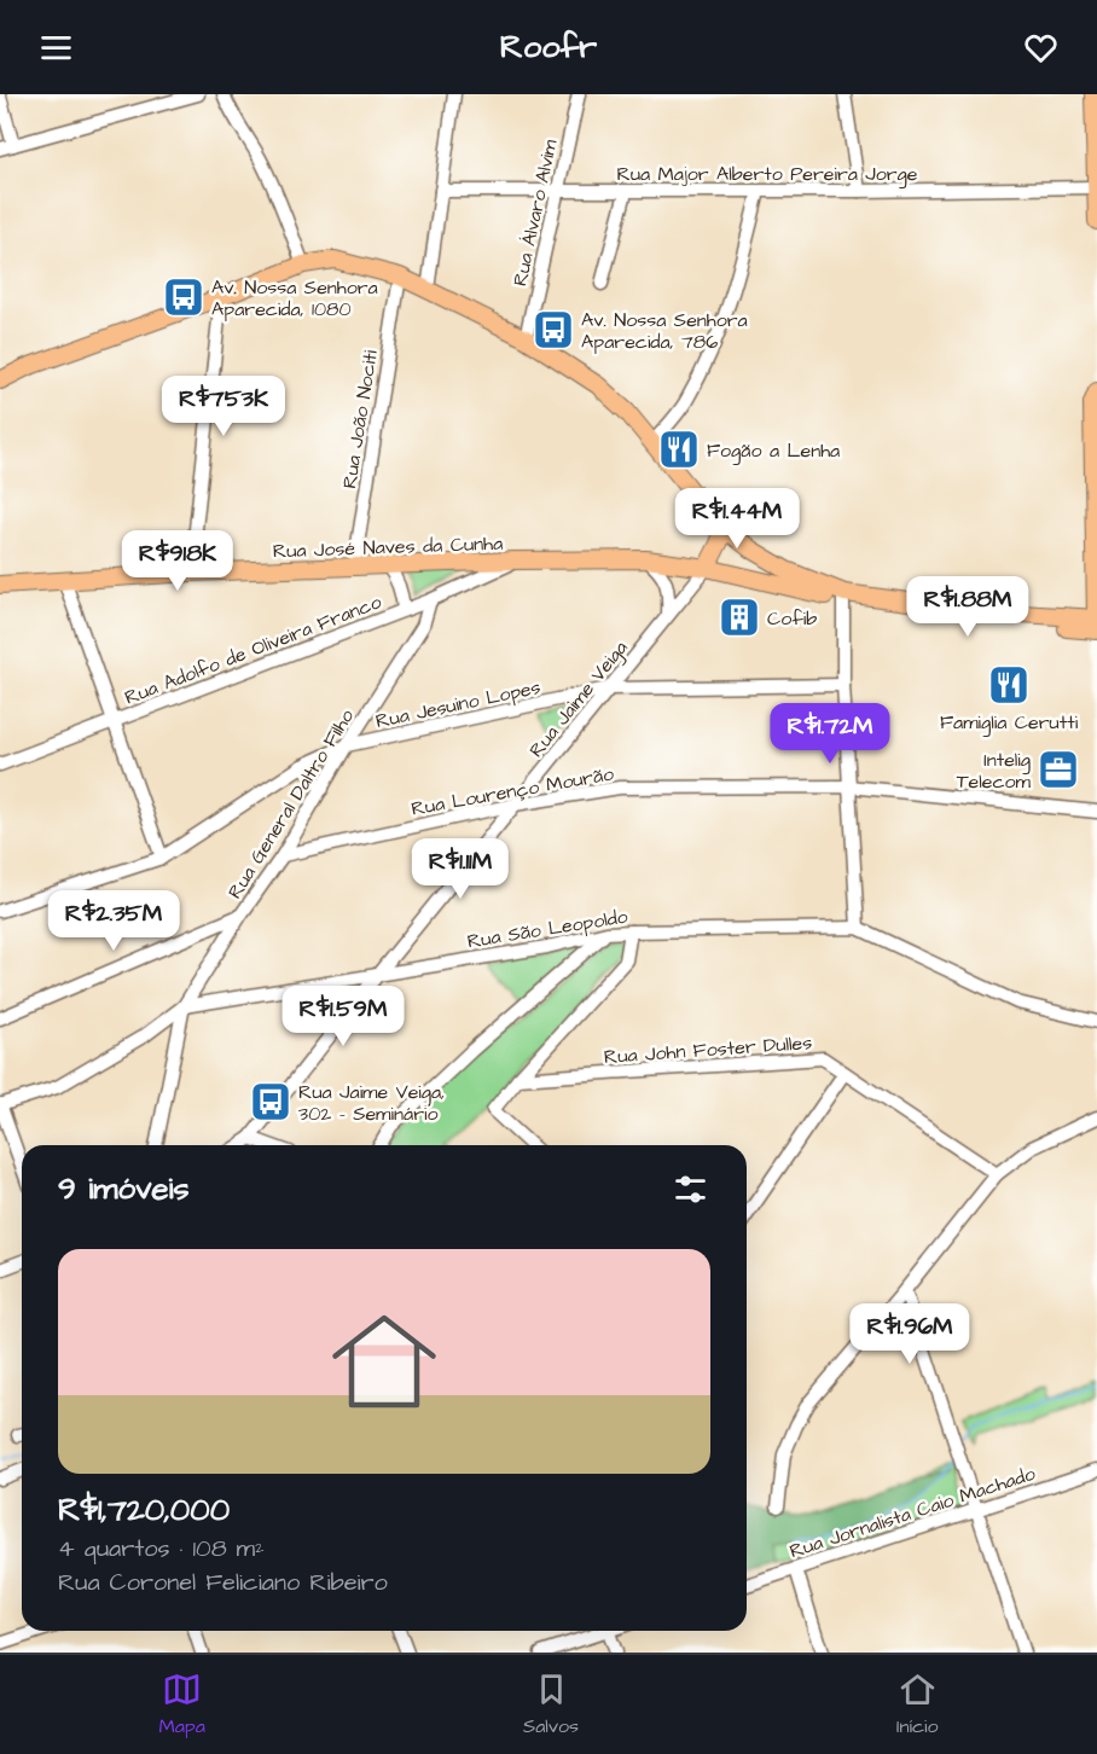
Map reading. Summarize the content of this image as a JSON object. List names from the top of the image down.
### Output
{
  "streets": {
    "main road": ["Rua José Naves da Cunha"],
    "street": [
      "Rua Major Alberto Pereira Jorge",
      "Rua Álvaro Alvim",
      "Rua João Nociti",
      "Rua Adolfo de Oliveira Franco",
      "Rua Jaime Veiga",
      "Rua Jesuino Lopes",
      "Rua Lourenço Mourão",
      "Rua General Daltro Filho",
      "Rua São Leopoldo",
      "Rua John Foster Dulles",
      "Rua Jornalista Caio Machado"
    ]
  },
  "crossings": [
    ["Rua Major Alberto Pereira Jorge", "Rua Álvaro Alvim"],
    ["Rua João Nociti", "Rua José Naves da Cunha"],
    ["Rua José Naves da Cunha", "Rua Adolfo de Oliveira Franco"],
    ["Rua José Naves da Cunha", "Rua Jaime Veiga"],
    ["Rua Adolfo de Oliveira Franco", "Rua General Daltro Filho"],
    ["Rua Jaime Veiga", "Rua Jesuino Lopes"],
    ["Rua Jaime Veiga", "Rua Lourenço Mourão"],
    ["Rua Jaime Veiga", "Rua São Leopoldo"],
    ["Rua Jesuino Lopes", "Rua General Daltro Filho"],
    ["Rua Lourenço Mourão", "Rua General Daltro Filho"],
    ["Rua General Daltro Filho", "Rua São Leopoldo"]
  ],
  "places": {
    "bus stop": ["Av. Nossa Senhora Aparecida, 1080", "Av. Nossa Senhora Aparecida, 786", "Rua Jaime Veiga, 302 - Seminário"],
    "restaurant": ["Fogão a Lenha", "Famiglia Cerutti"],
    "building": ["Cofib"],
    "office": ["Intelig Telecom"]
  },
  "page": {
    "header": "Roofr",
    "price": [
      "R$753K",
      "R$1.44M",
      "R$918K",
      "R$1.88M",
      "R$1.72M",
      "R$1.11M",
      "R$2.35M",
      "R$1.59M",
      "R$1.96M"
    ],
    "heading": "9 imóveis",
    "list": [
      {
        "name": "R$1,720,000",
        "note": "4 quartos · 108 m² · Rua Coronel Feliciano Ribeiro"
      }
    ],
    "tabs": ["Mapa", "Salvos", "Início"]
  }
}
